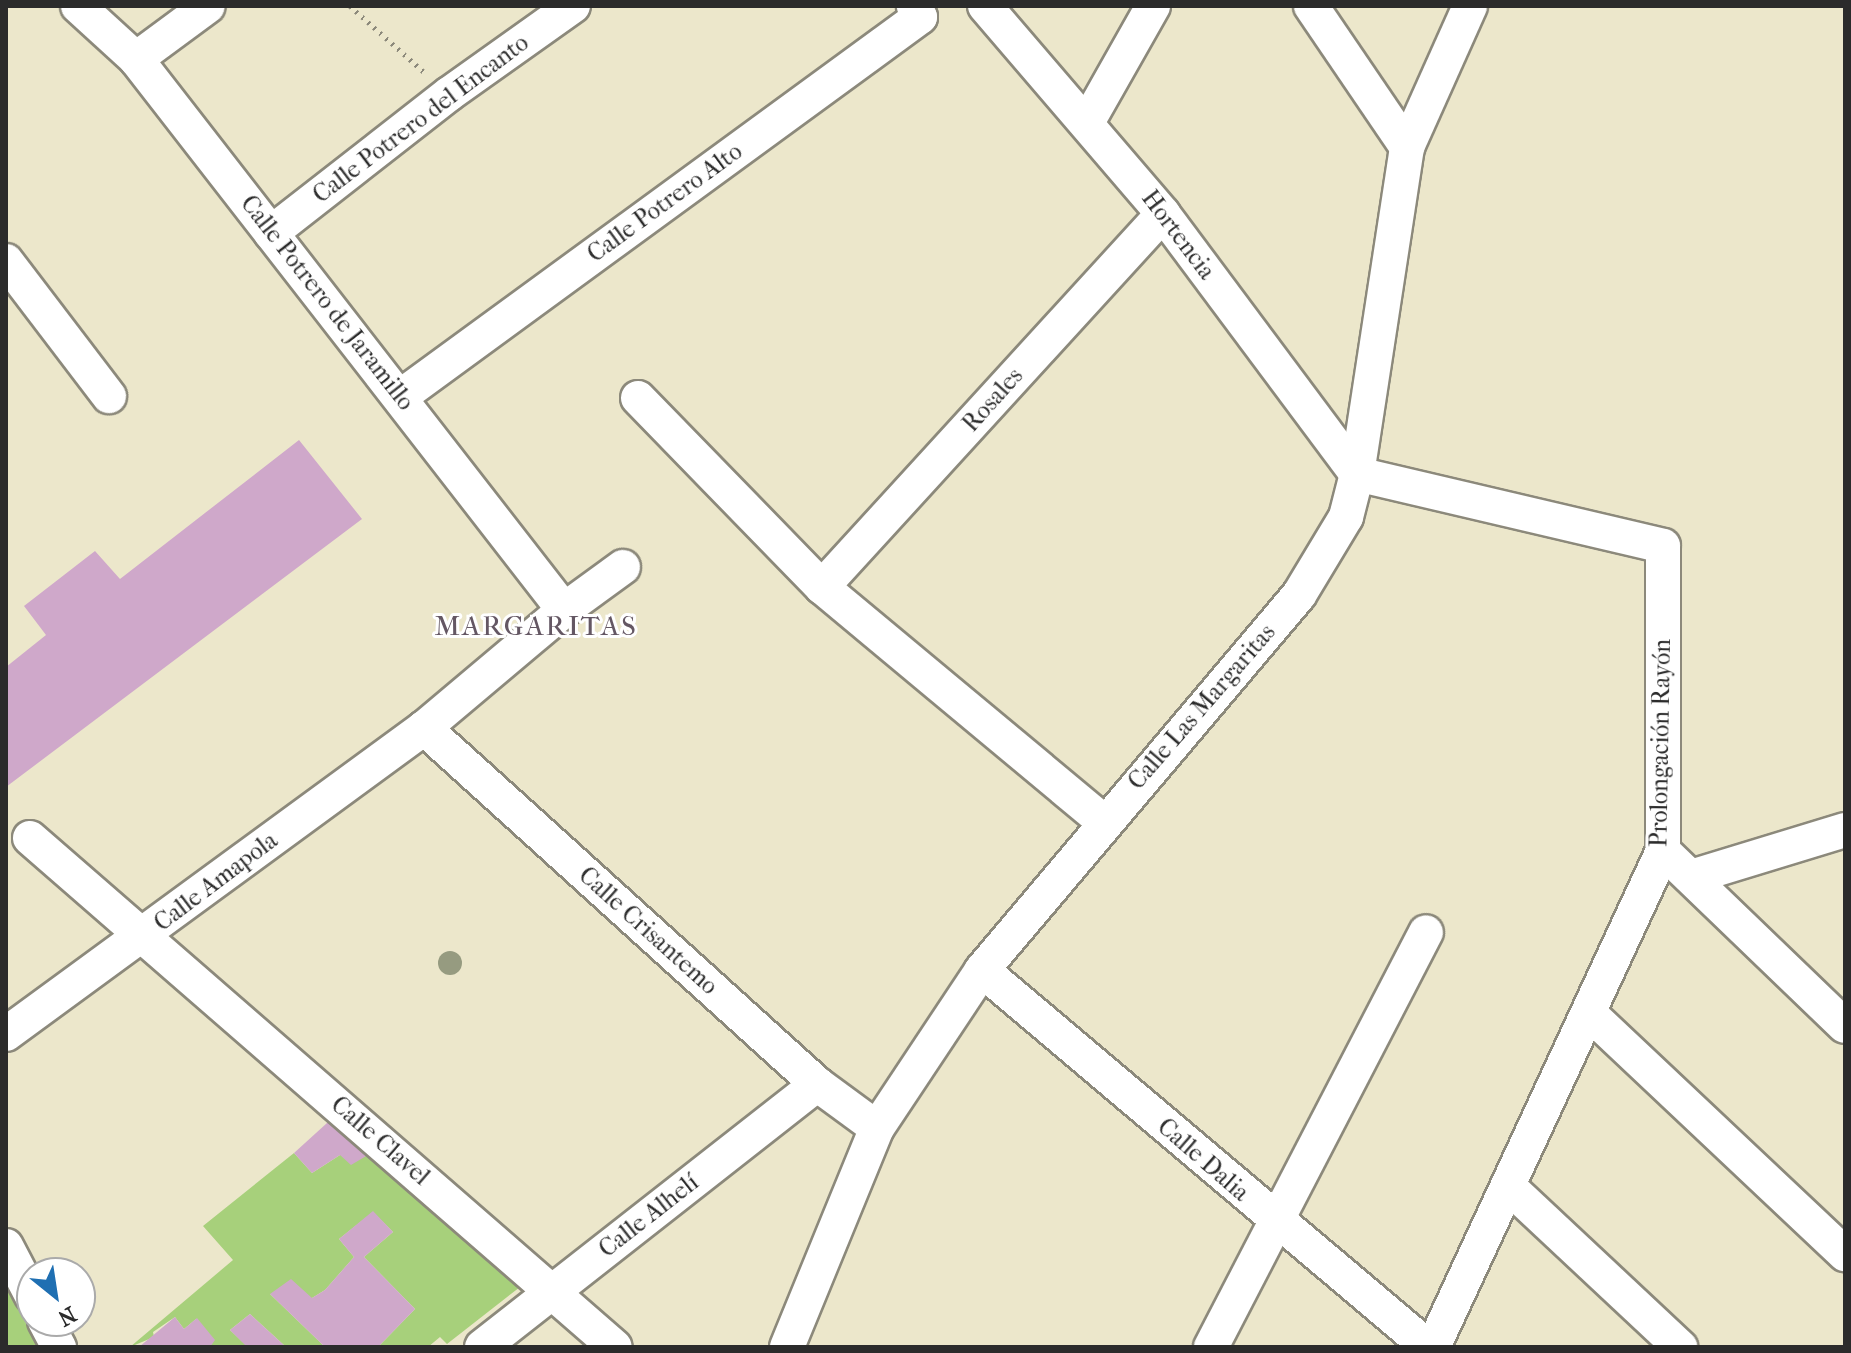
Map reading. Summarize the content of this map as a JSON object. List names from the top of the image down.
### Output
{
  "streets": {
    "street": [
      "Calle Potrero del Encanto",
      "Calle Potrero Alto",
      "Hortencia",
      "Calle Potrero de Jaramillo",
      "Rosales",
      "Calle Las Margaritas",
      "Prolongación Rayón",
      "Calle Amapola",
      "Calle Crisantemo",
      "Calle Clavel",
      "Calle Dalia",
      "Calle Alhelí"
    ]
  },
  "crossings": [
    ["Calle Potrero del Encanto", "Calle Potrero de Jaramillo"],
    ["Calle Potrero Alto", "Calle Potrero de Jaramillo"],
    ["Hortencia", "Rosales"],
    ["Hortencia", "Calle Las Margaritas"],
    ["Hortencia", "Prolongación Rayón"],
    ["Calle Potrero de Jaramillo", "Calle Amapola"],
    ["Calle Las Margaritas", "Prolongación Rayón"],
    ["Calle Las Margaritas", "Calle Crisantemo"],
    ["Calle Las Margaritas", "Calle Dalia"],
    ["Prolongación Rayón", "Calle Dalia"],
    ["Calle Amapola", "Calle Crisantemo"],
    ["Calle Amapola", "Calle Clavel"],
    ["Calle Crisantemo", "Calle Alhelí"],
    ["Calle Clavel", "Calle Alhelí"]
  ],
  "districts": ["MARGARITAS"],
  "north": "bottom right"
}
